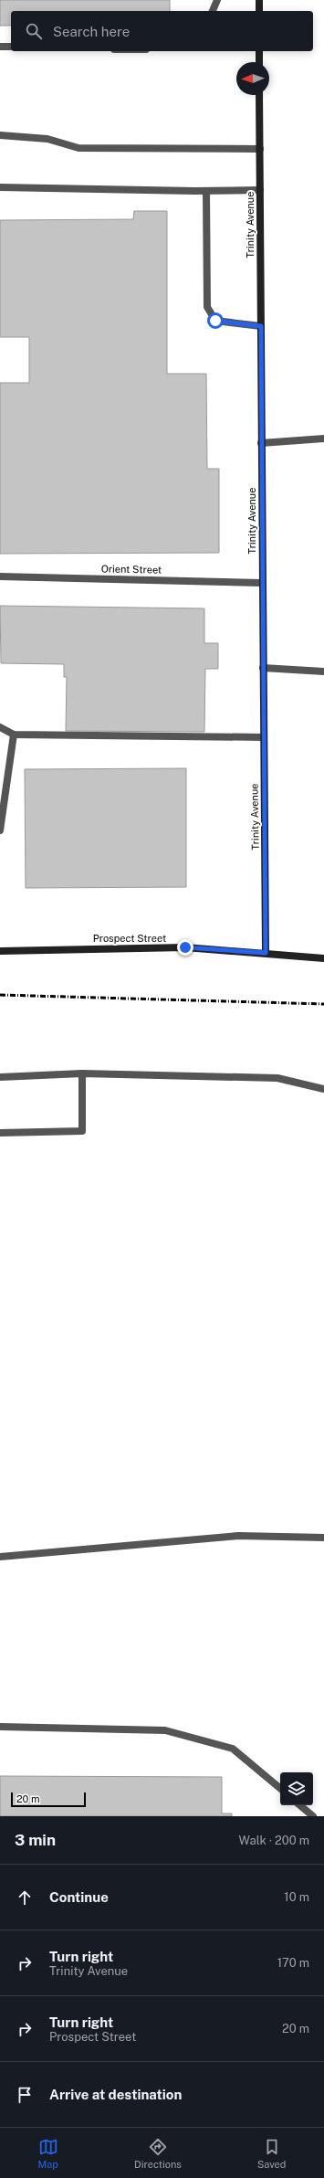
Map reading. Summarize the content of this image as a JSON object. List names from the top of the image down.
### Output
{
  "streets": {
    "street": ["Trinity Avenue", "Orient Street", "Prospect Street"]
  },
  "crossings": [
    ["Trinity Avenue", "Orient Street"],
    ["Trinity Avenue", "Prospect Street"]
  ],
  "scale_bar": "20 m",
  "north": "left",
  "page": {
    "search": "Search here",
    "scale": "20 m",
    "heading": ["3 min", "Walk · 200 m"],
    "list": [
      ["Continue", "10 m"],
      ["Turn right", "Trinity Avenue", "170 m"],
      ["Turn right", "Prospect Street", "20 m"],
      "Arrive at destination"
    ],
    "nav": ["Map", "Directions", "Saved"]
  }
}
